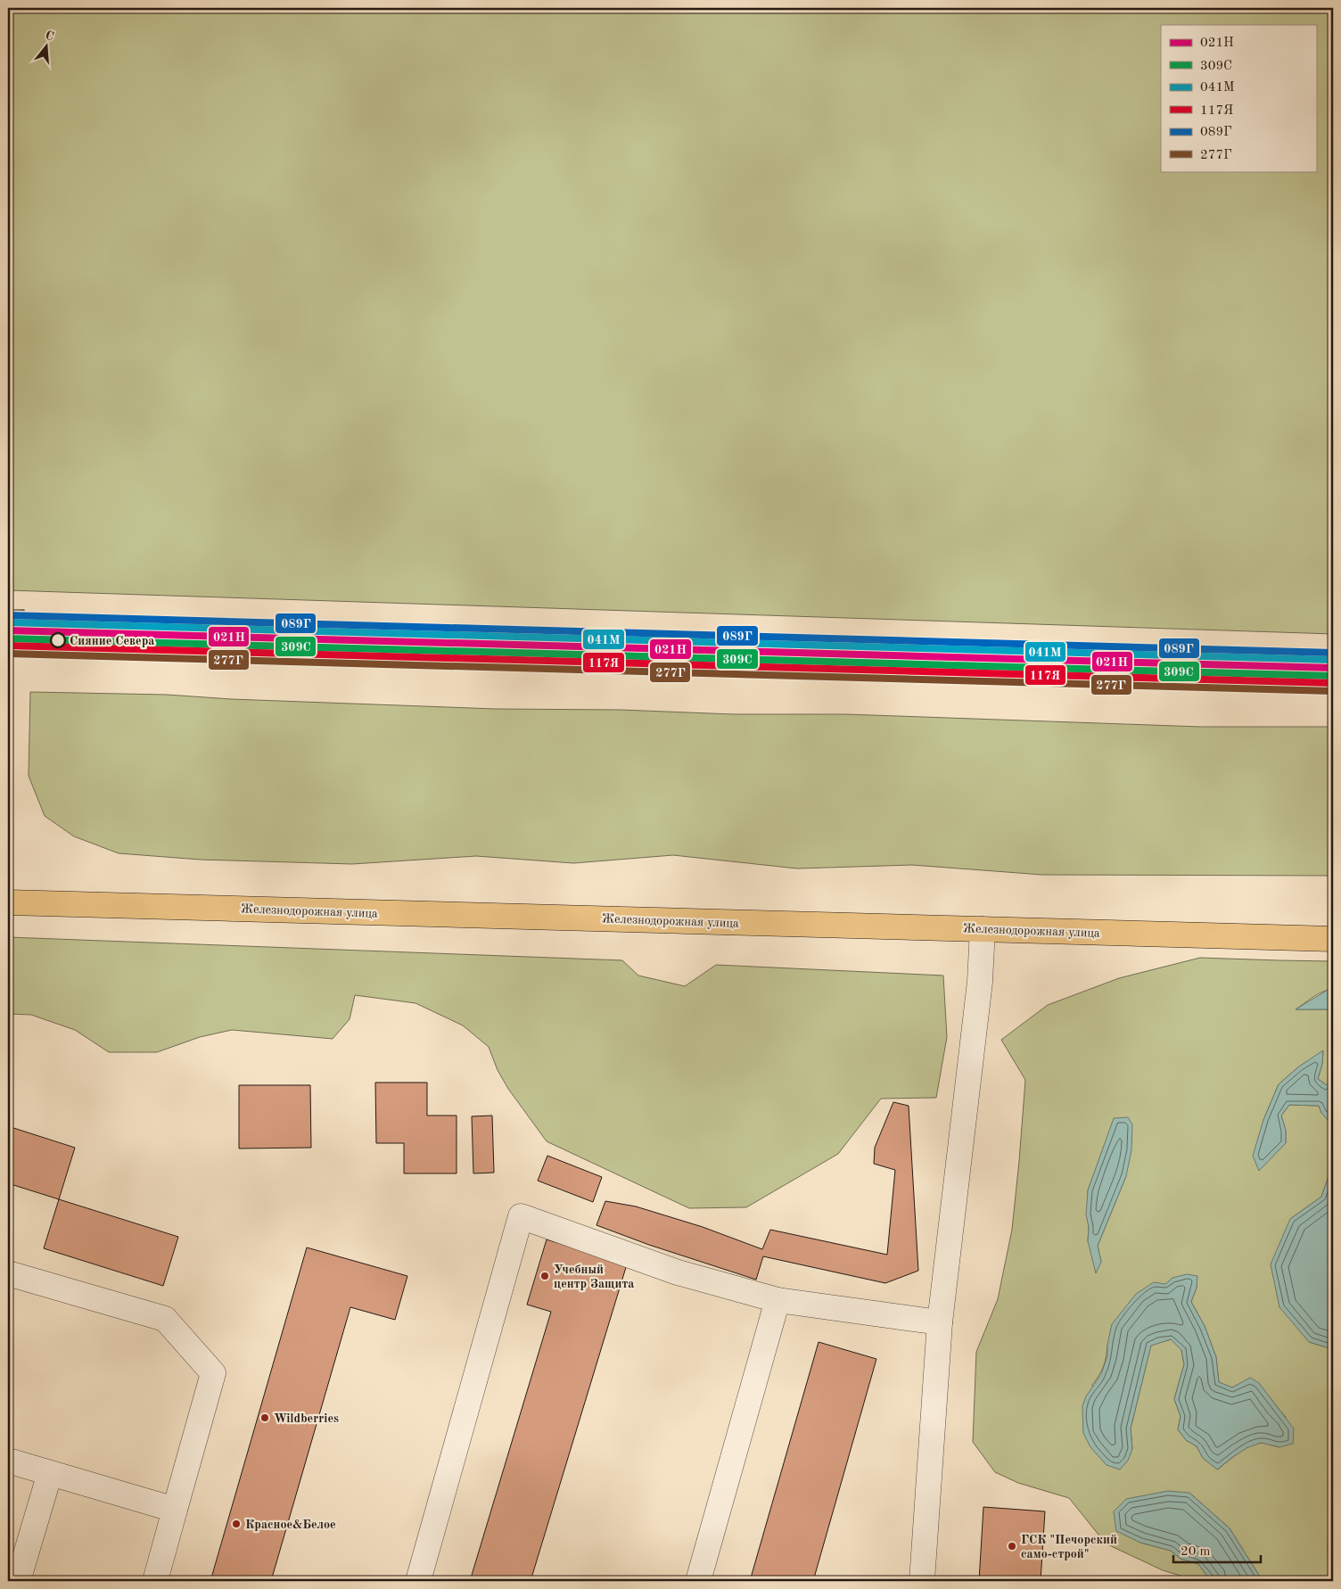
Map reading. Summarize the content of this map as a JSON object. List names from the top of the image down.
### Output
{
  "streets": {
    "main road": ["Железнодорожная улица"]
  },
  "places": [
    "Сияние Севера",
    "Учебный центр Защита",
    "Wildberries",
    "Красное&Белое",
    "ГСК \"Печорский само-строй\""
  ],
  "lines": [
    "transit line 089Г",
    "transit line 041М",
    "transit line 021Н",
    "transit line 309С",
    "transit line 117Я",
    "transit line 277Г"
  ],
  "legend": [
    "021Н",
    "309С",
    "041М",
    "117Я",
    "089Г",
    "277Г"
  ],
  "scale_bar": "20 m",
  "north": "top"
}
